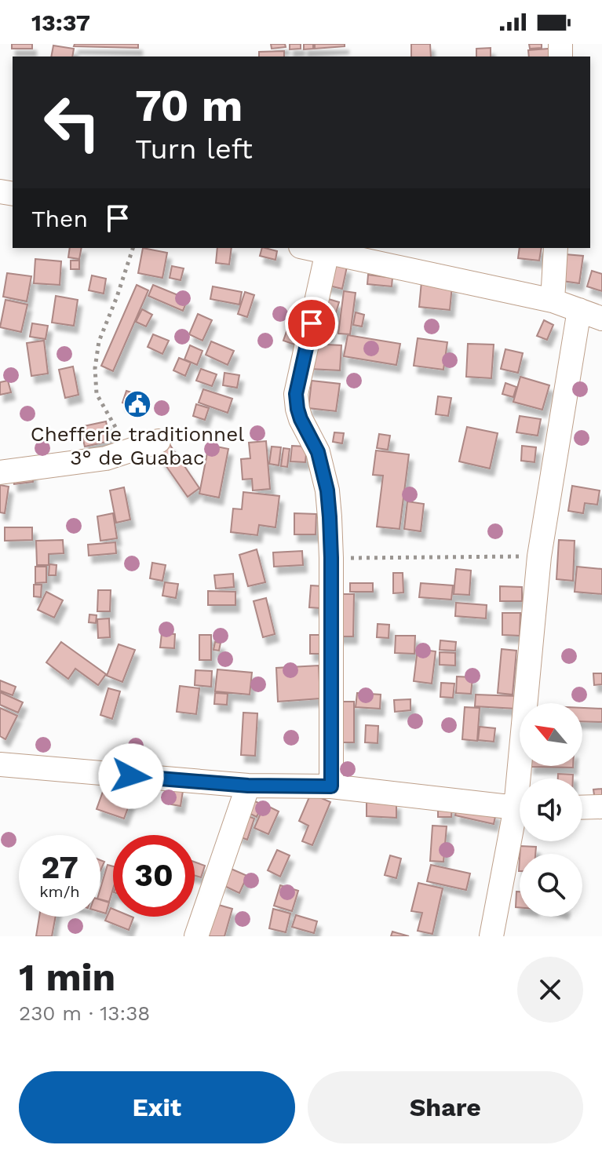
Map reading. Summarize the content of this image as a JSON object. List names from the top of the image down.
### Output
{
  "places": {
    "public building": ["Chefferie traditionnel 3° de Guabac"]
  },
  "north": "top left",
  "page": {
    "status": "13:37",
    "turn": ["70 m", "Turn left"],
    "then": "Then",
    "speed": "27 km/h",
    "limit": "30",
    "heading": ["1 min", "230 m · 13:38"],
    "buttons": ["Exit", "Share"]
  }
}
